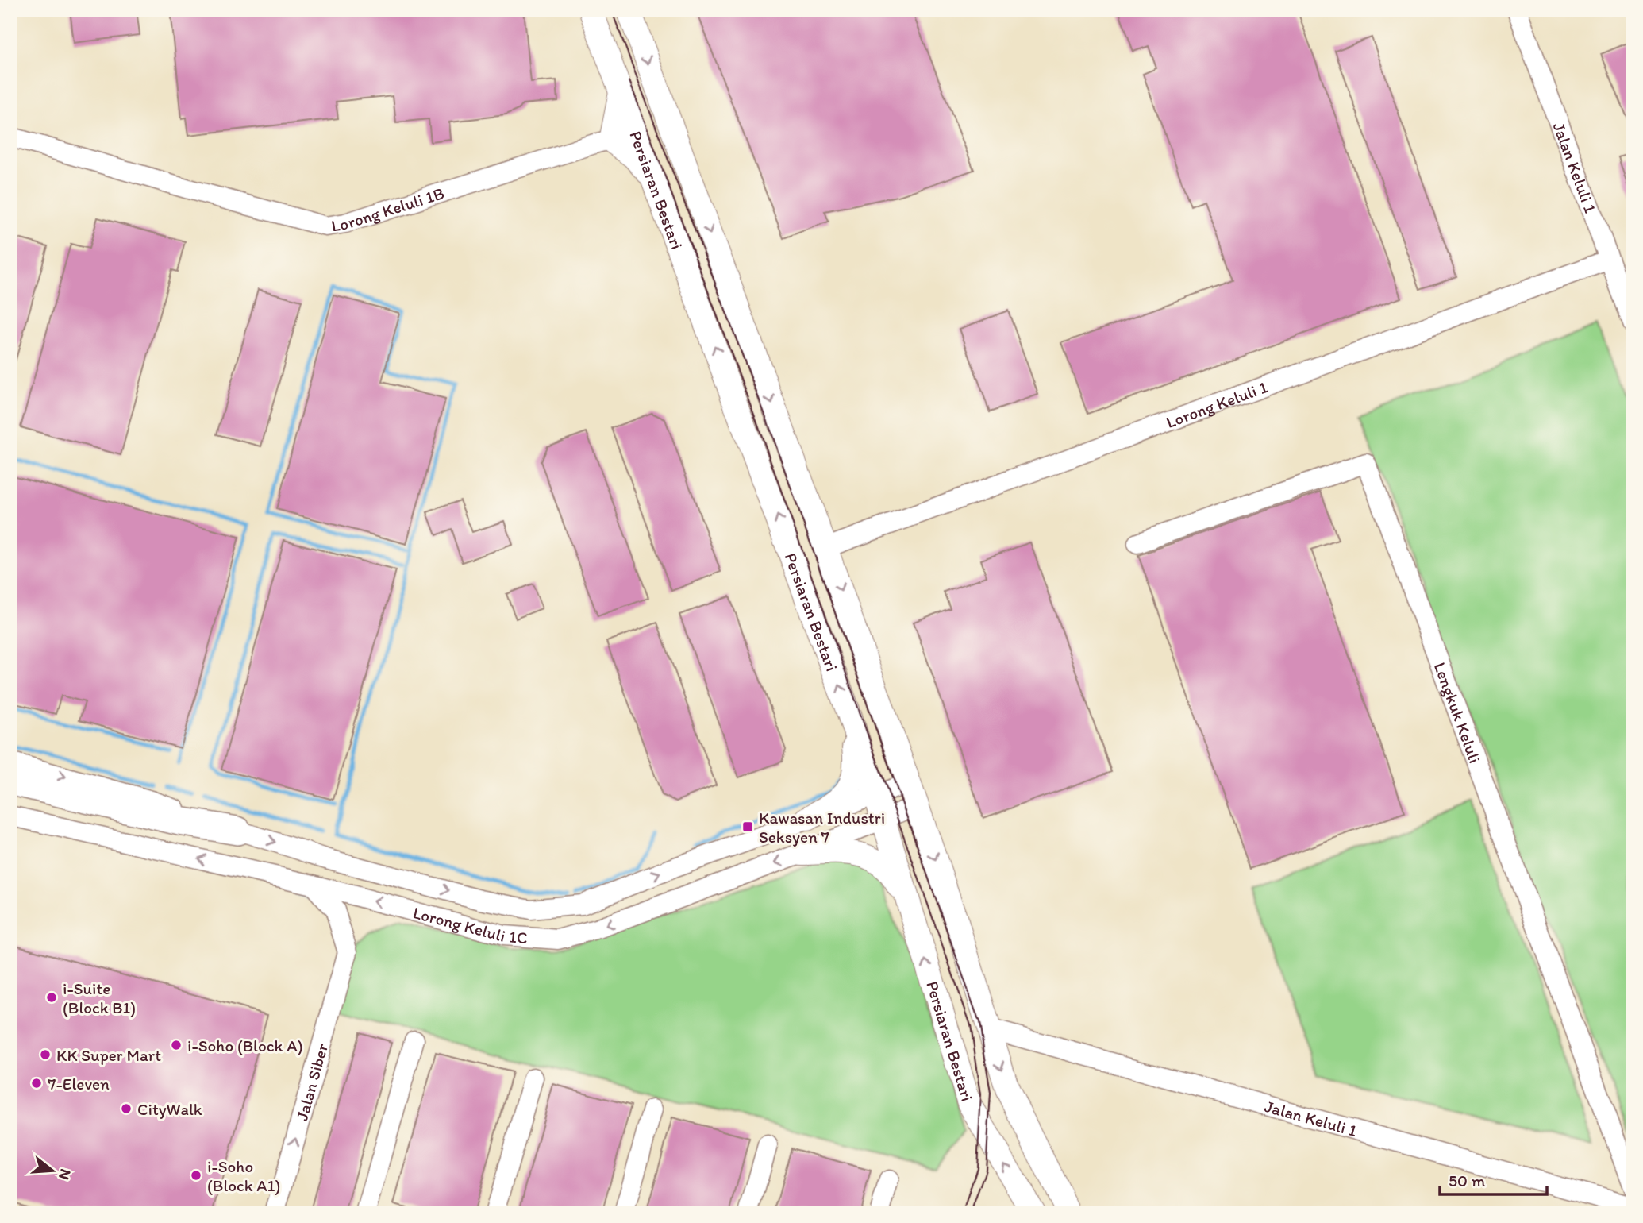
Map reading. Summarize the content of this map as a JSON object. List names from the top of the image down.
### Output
{
  "streets": {
    "main road": ["Persiaran Bestari"],
    "street": [
      "Jalan Keluli 1",
      "Lorong Keluli 1B",
      "Lorong Keluli 1",
      "Lengkuk Keluli",
      "Lorong Keluli 1C",
      "Jalan Siber"
    ]
  },
  "crossings": [
    ["Jalan Keluli 1", "Persiaran Bestari"],
    ["Jalan Keluli 1", "Lorong Keluli 1"],
    ["Persiaran Bestari", "Lorong Keluli 1B"],
    ["Persiaran Bestari", "Lorong Keluli 1"],
    ["Persiaran Bestari", "Lorong Keluli 1C"],
    ["Lorong Keluli 1C", "Jalan Siber"]
  ],
  "places": {
    "transit": ["Kawasan Industri Seksyen 7"],
    "other": [
      "i-Suite (Block B1)",
      "i-Soho (Block A)",
      "KK Super Mart",
      "7-Eleven",
      "CityWalk",
      "i-Soho (Block A1)"
    ]
  },
  "scale_bar": "50 m",
  "north": "right"
}
